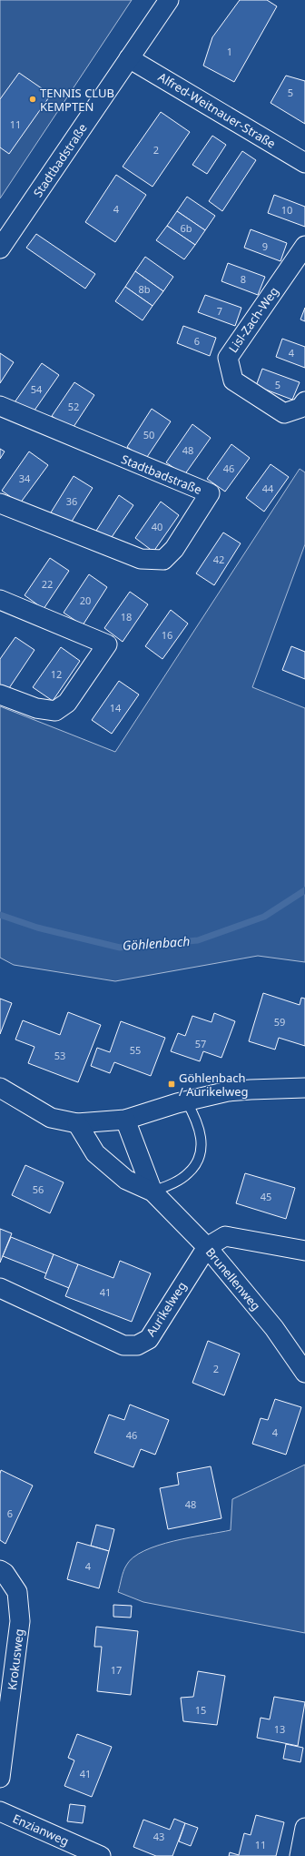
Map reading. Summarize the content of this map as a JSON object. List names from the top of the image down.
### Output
{
  "streets": {
    "street": [
      "Alfred-Weitnauer-Straße",
      "Stadtbadstraße",
      "Lisl-Zach-Weg",
      "Brunellenweg",
      "Aurikelweg",
      "Krokusweg",
      "Enzianweg"
    ]
  },
  "crossings": [
    ["Alfred-Weitnauer-Straße", "Stadtbadstraße"],
    ["Brunellenweg", "Aurikelweg"]
  ],
  "water": ["Göhlenbach"],
  "places": {
    "other": ["TENNIS CLUB KEMPTEN"],
    "transit": ["Göhlenbach / Aurikelweg"]
  },
  "house_numbers": [
    "1",
    "5",
    "11",
    "2",
    "4",
    "10",
    "6b",
    "9",
    "8",
    "8b",
    "7",
    "6",
    "4",
    "5",
    "54",
    "52",
    "50",
    "48",
    "46",
    "34",
    "44",
    "36",
    "40",
    "42",
    "22",
    "20",
    "18",
    "16",
    "12",
    "14",
    "59",
    "57",
    "55",
    "53",
    "56",
    "45",
    "41",
    "2",
    "4",
    "46",
    "48",
    "6",
    "4",
    "17",
    "15",
    "13",
    "41",
    "43",
    "11"
  ]
}
